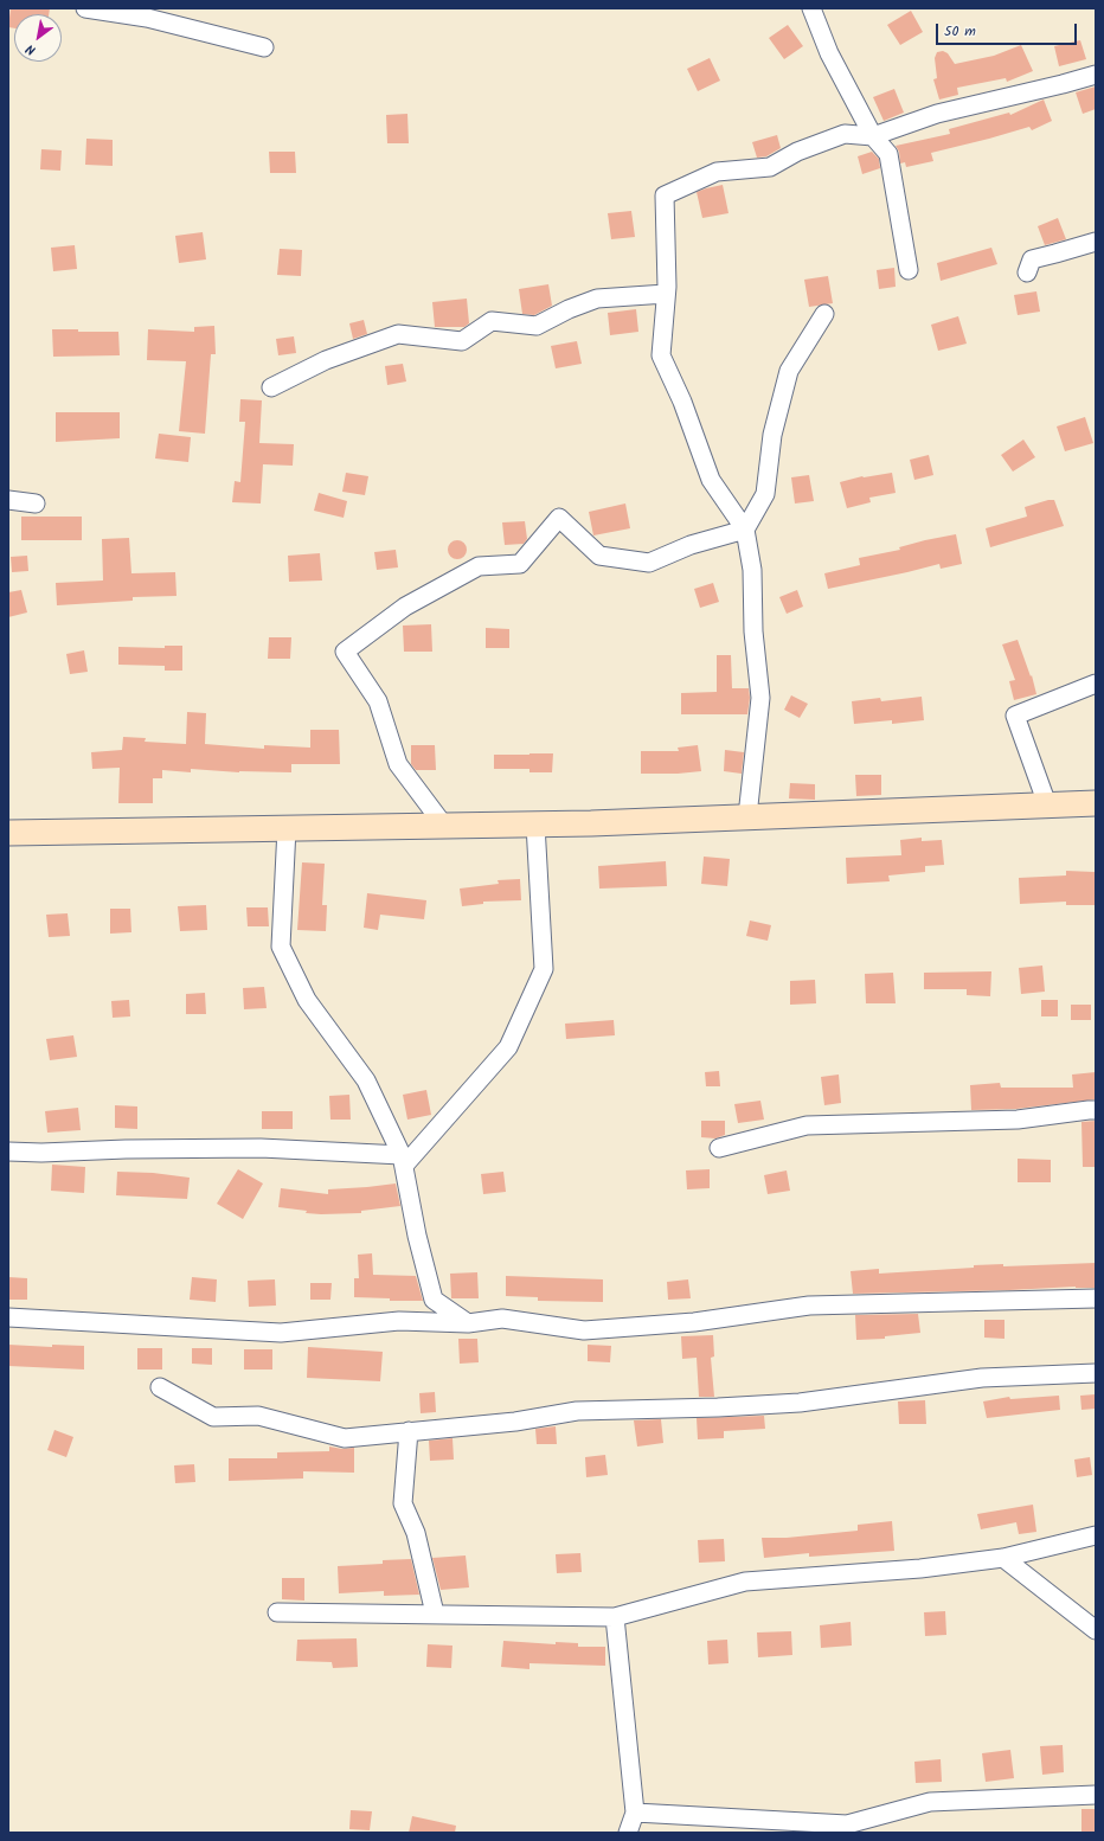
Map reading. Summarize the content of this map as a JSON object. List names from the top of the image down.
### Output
{
  "scale_bar": "50 m",
  "north": "bottom left"
}
